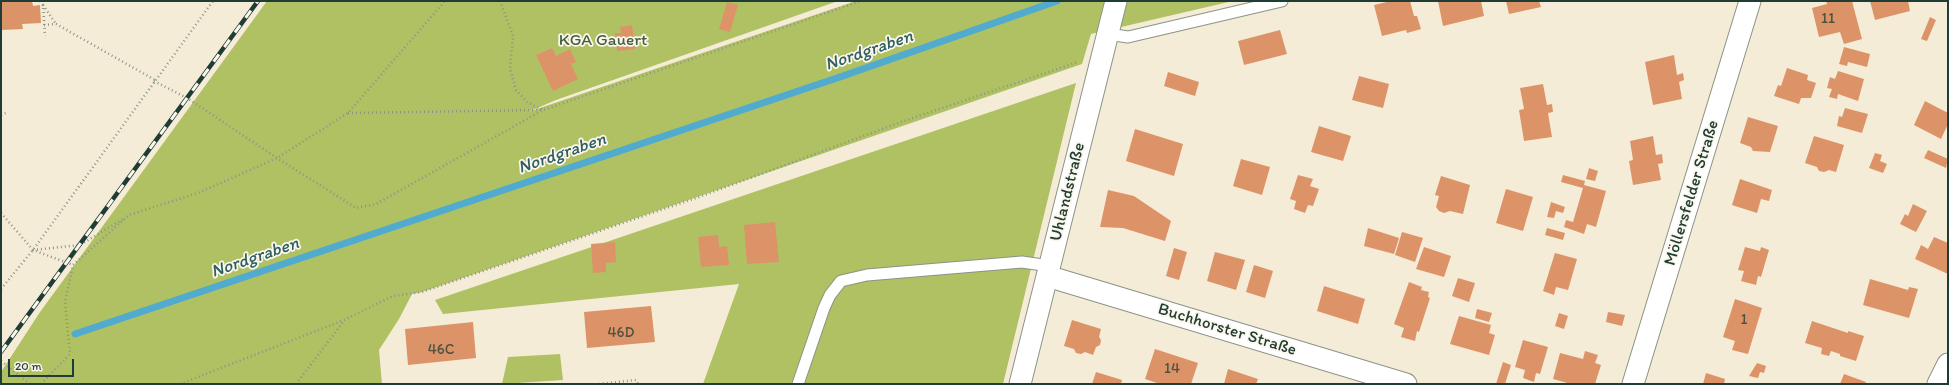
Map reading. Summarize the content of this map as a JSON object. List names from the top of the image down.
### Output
{
  "streets": {
    "street": ["Uhlandstraße", "Möllersfelder Straße", "Buchhorster Straße"]
  },
  "crossings": [
    ["Uhlandstraße", "Buchhorster Straße"]
  ],
  "water": ["Nordgraben"],
  "parks": ["KGA Gauert"],
  "house_numbers": [
    "11",
    "1",
    "46D",
    "46C",
    "14"
  ],
  "scale_bar": "20 m"
}
